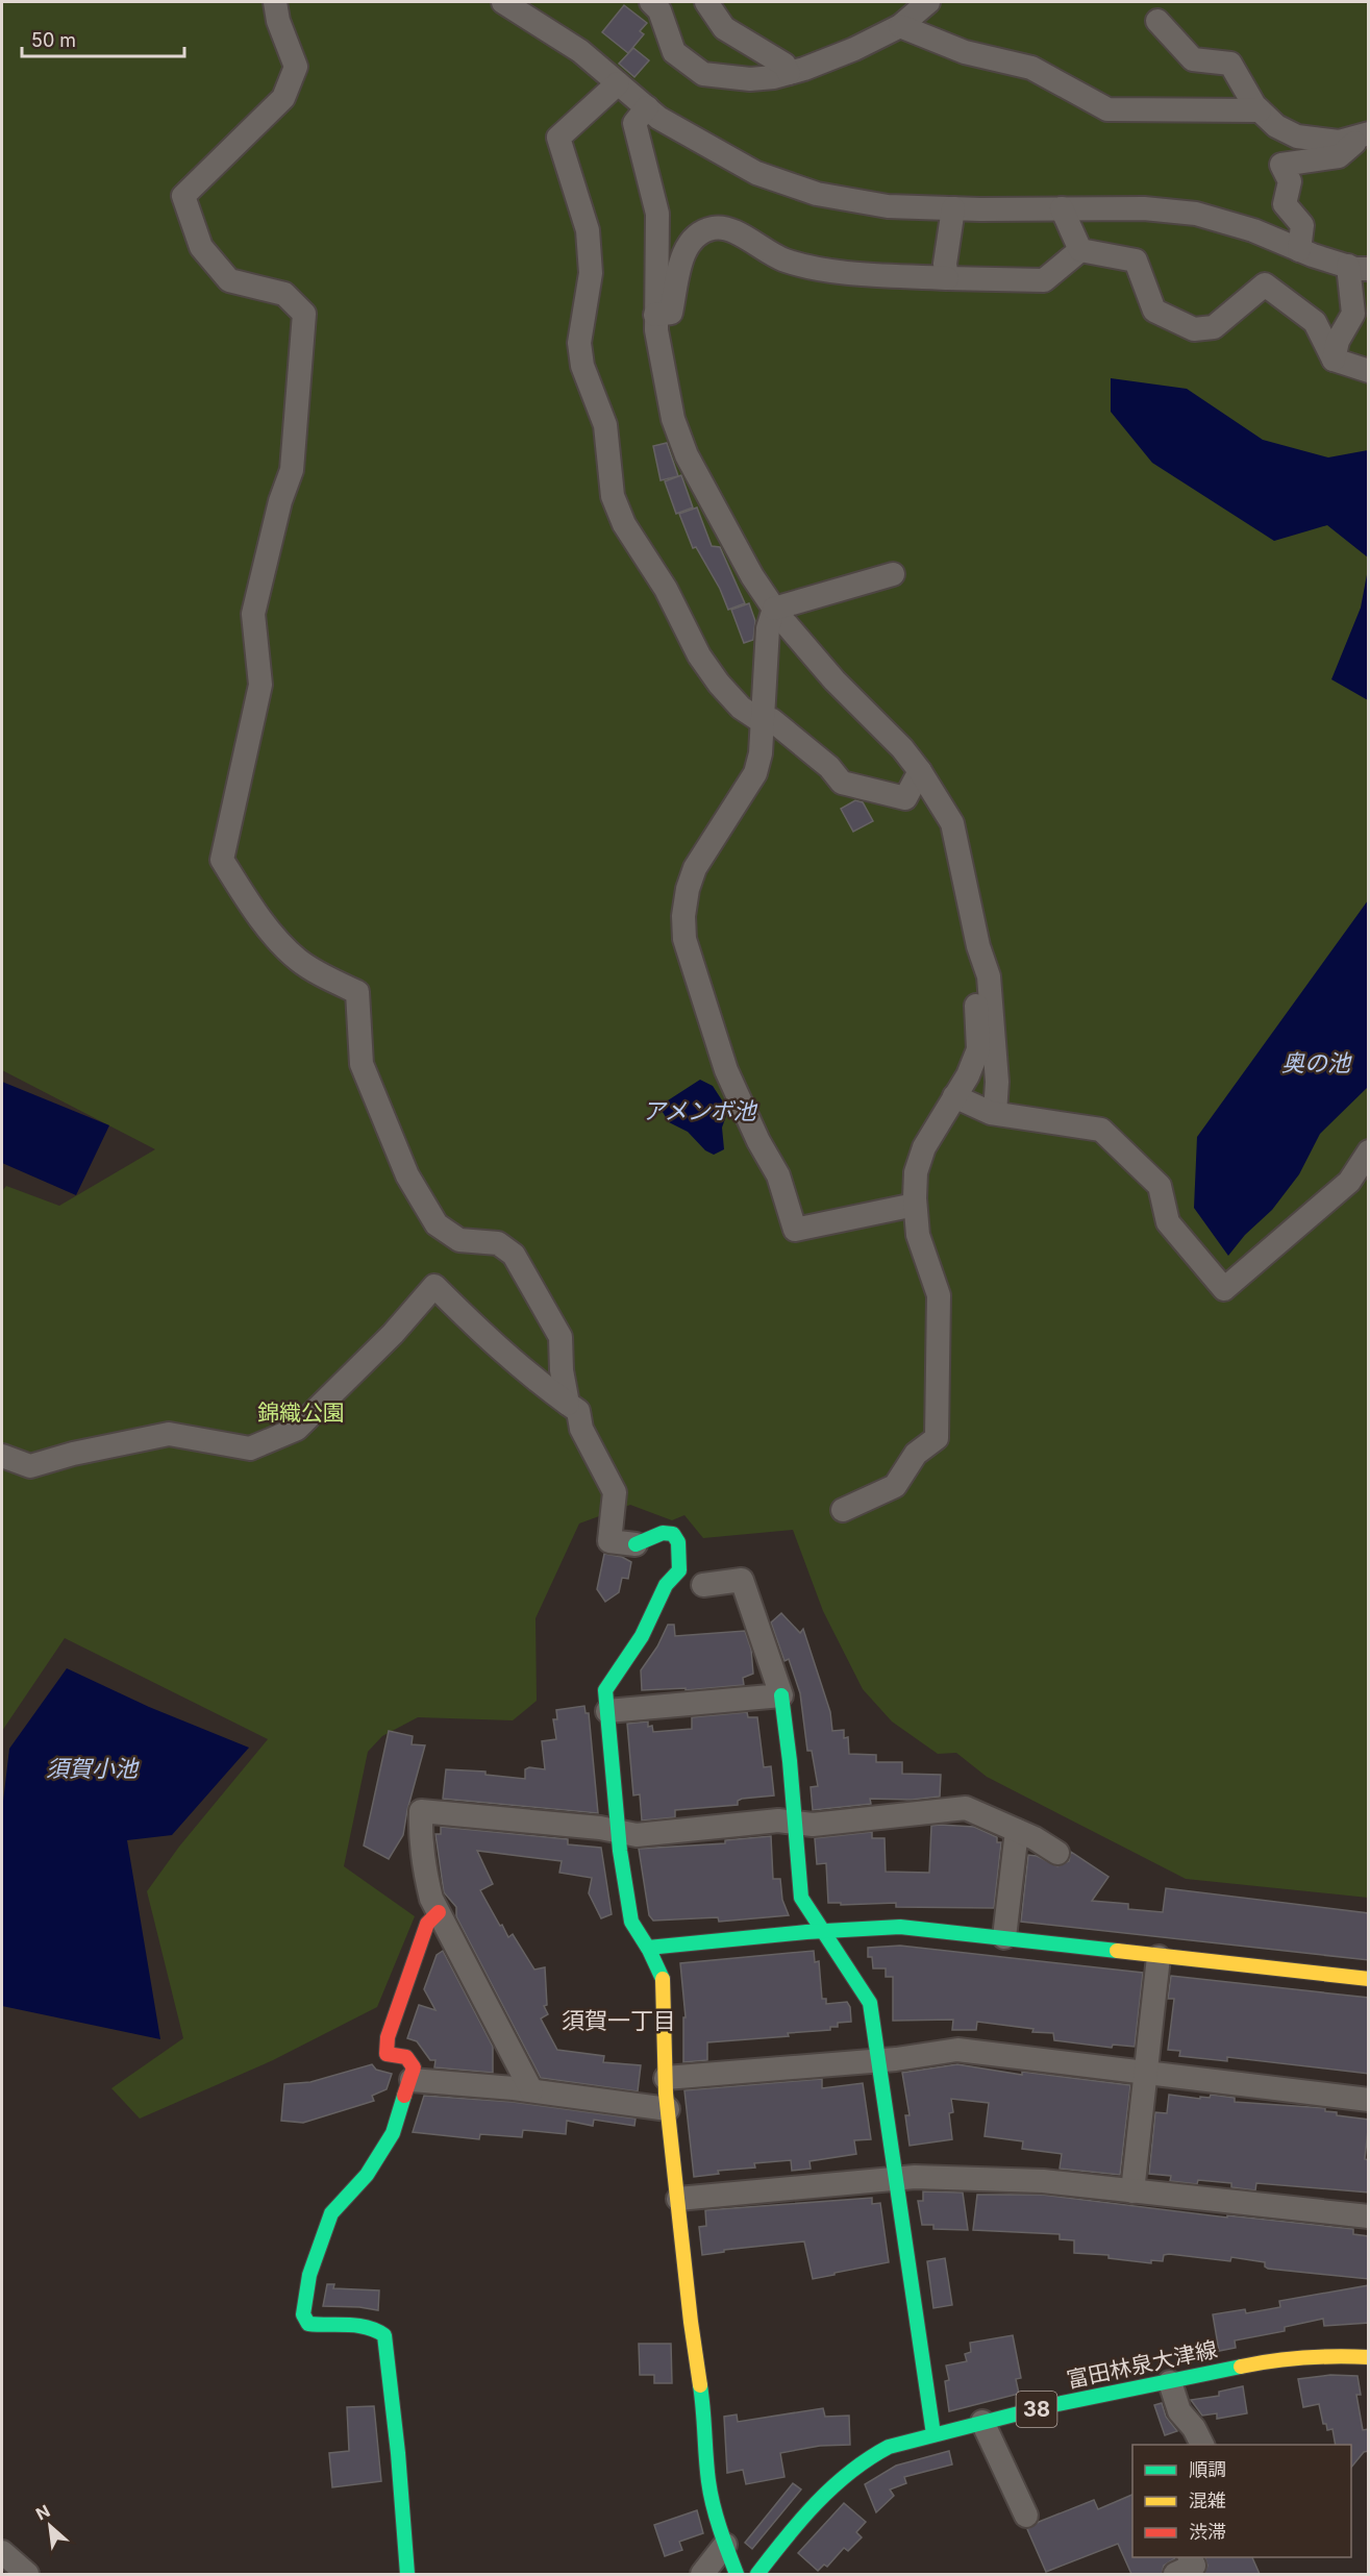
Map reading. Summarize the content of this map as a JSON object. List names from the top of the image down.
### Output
{
  "streets": {
    "street": ["富田林泉大津線", "38"]
  },
  "districts": ["須賀一丁目"],
  "water": ["奥の池", "アメンボ池", "須賀小池"],
  "parks": ["錦織公園"],
  "legend": ["順調", "混雑", "渋滞"],
  "scale_bar": "50 m",
  "north": "top left"
}
